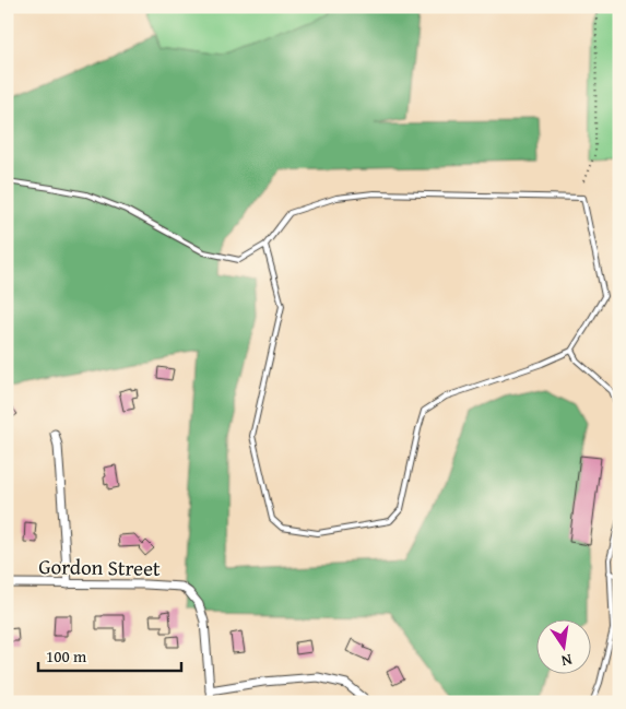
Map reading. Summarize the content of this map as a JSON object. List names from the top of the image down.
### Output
{
  "streets": {
    "street": ["Gordon Street"]
  },
  "scale_bar": "100 m",
  "north": "bottom"
}
